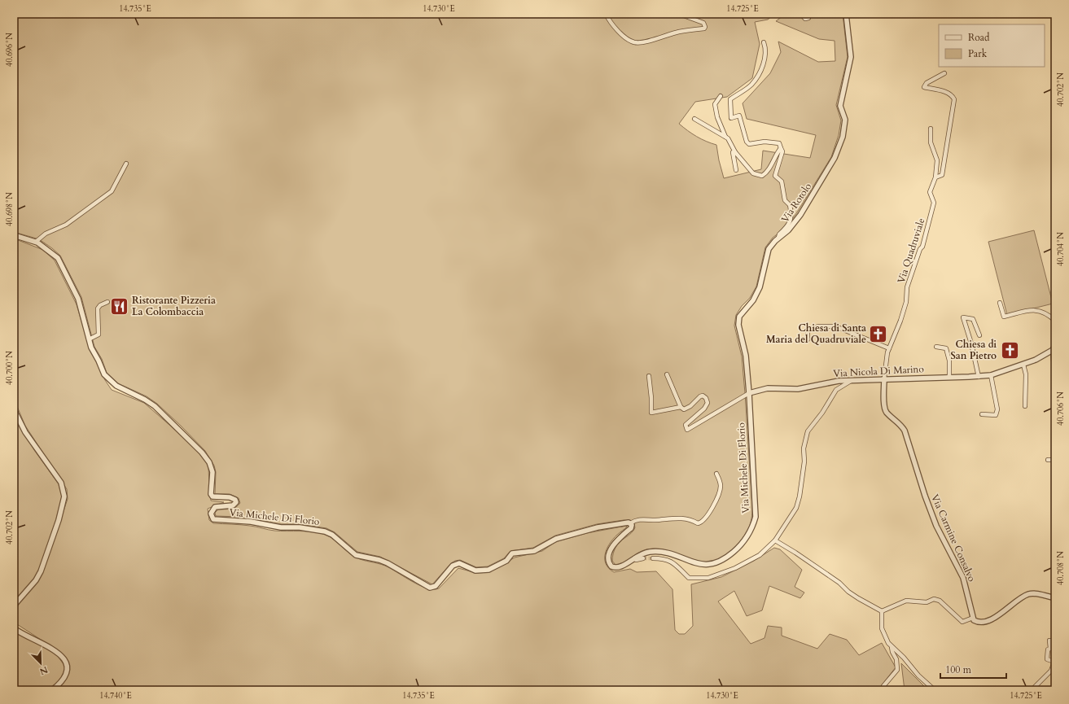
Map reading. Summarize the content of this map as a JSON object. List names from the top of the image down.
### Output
{
  "streets": {
    "street": [
      "Via Rotolo",
      "Via Quadruviale",
      "Via Nicola Di Marino",
      "Via Michele Di Florio",
      "Via Carmine Consalvo"
    ]
  },
  "crossings": [
    ["Via Rotolo", "Via Nicola Di Marino"],
    ["Via Rotolo", "Via Michele Di Florio"],
    ["Via Quadruviale", "Via Nicola Di Marino"],
    ["Via Quadruviale", "Via Carmine Consalvo"],
    ["Via Nicola Di Marino", "Via Michele Di Florio"],
    ["Via Nicola Di Marino", "Via Carmine Consalvo"]
  ],
  "places": {
    "restaurant": ["Ristorante Pizzeria La Colombaccia"],
    "church": ["Chiesa di Santa Maria del Quadruviale", "Chiesa di San Pietro"]
  },
  "legend": ["Road", "Park"],
  "scale_bar": "100 m",
  "north": "bottom right",
  "coordinates": [
    "14.735°E",
    "14.730°E",
    "14.725°E",
    "40.696°N",
    "40.702°N",
    "40.698°N",
    "40.704°N",
    "40.700°N",
    "40.706°N",
    "40.708°N",
    "14.740°E"
  ]
}
